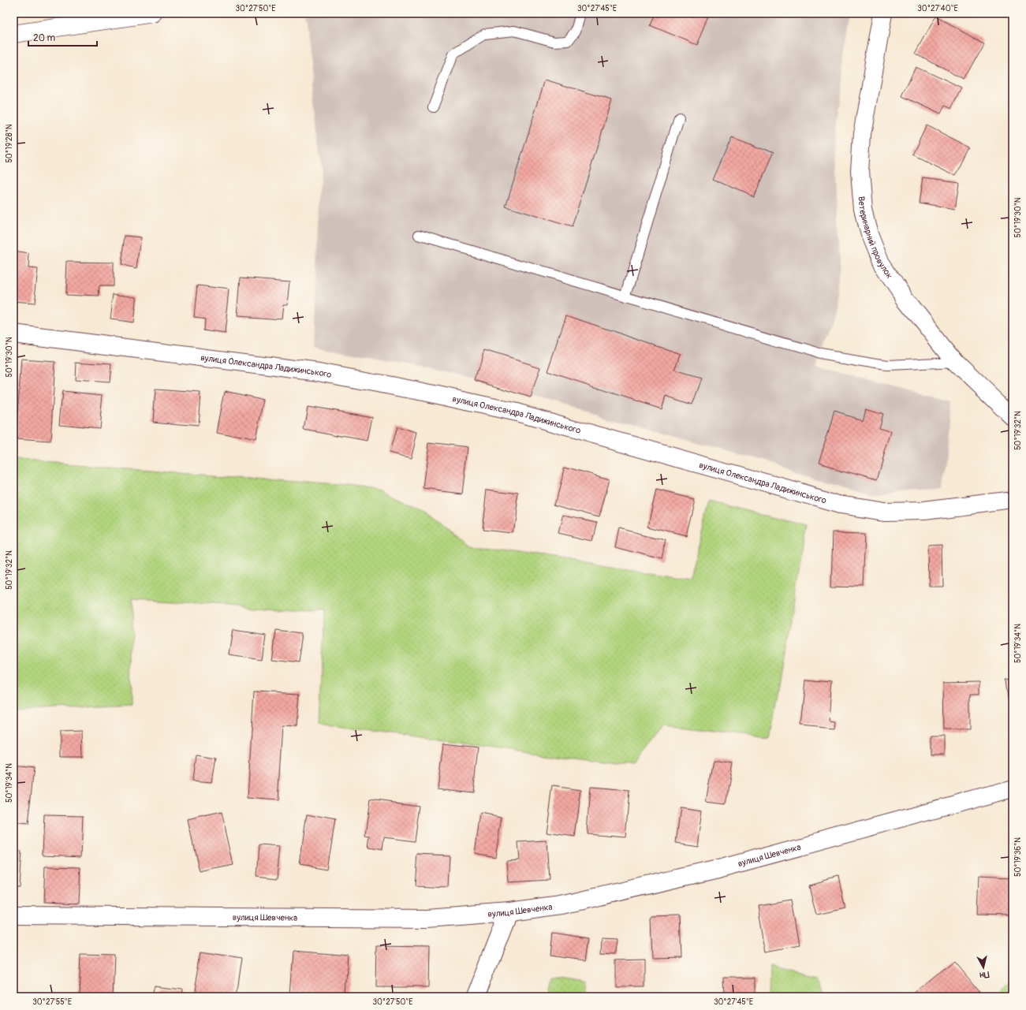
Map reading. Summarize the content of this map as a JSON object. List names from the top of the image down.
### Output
{
  "streets": {
    "street": ["Ветеринарний провулок", "вулиця Олександра Ладижинського", "вулиця Шевченка"]
  },
  "scale_bar": "20 m",
  "north": "bottom",
  "coordinates": [
    "30°27'50\"E",
    "30°27'45\"E",
    "30°27'40\"E",
    "50°19'28\"N",
    "50°19'30\"N",
    "50°19'32\"N",
    "50°19'34\"N",
    "50°19'36\"N",
    "30°27'55\"E"
  ]
}
